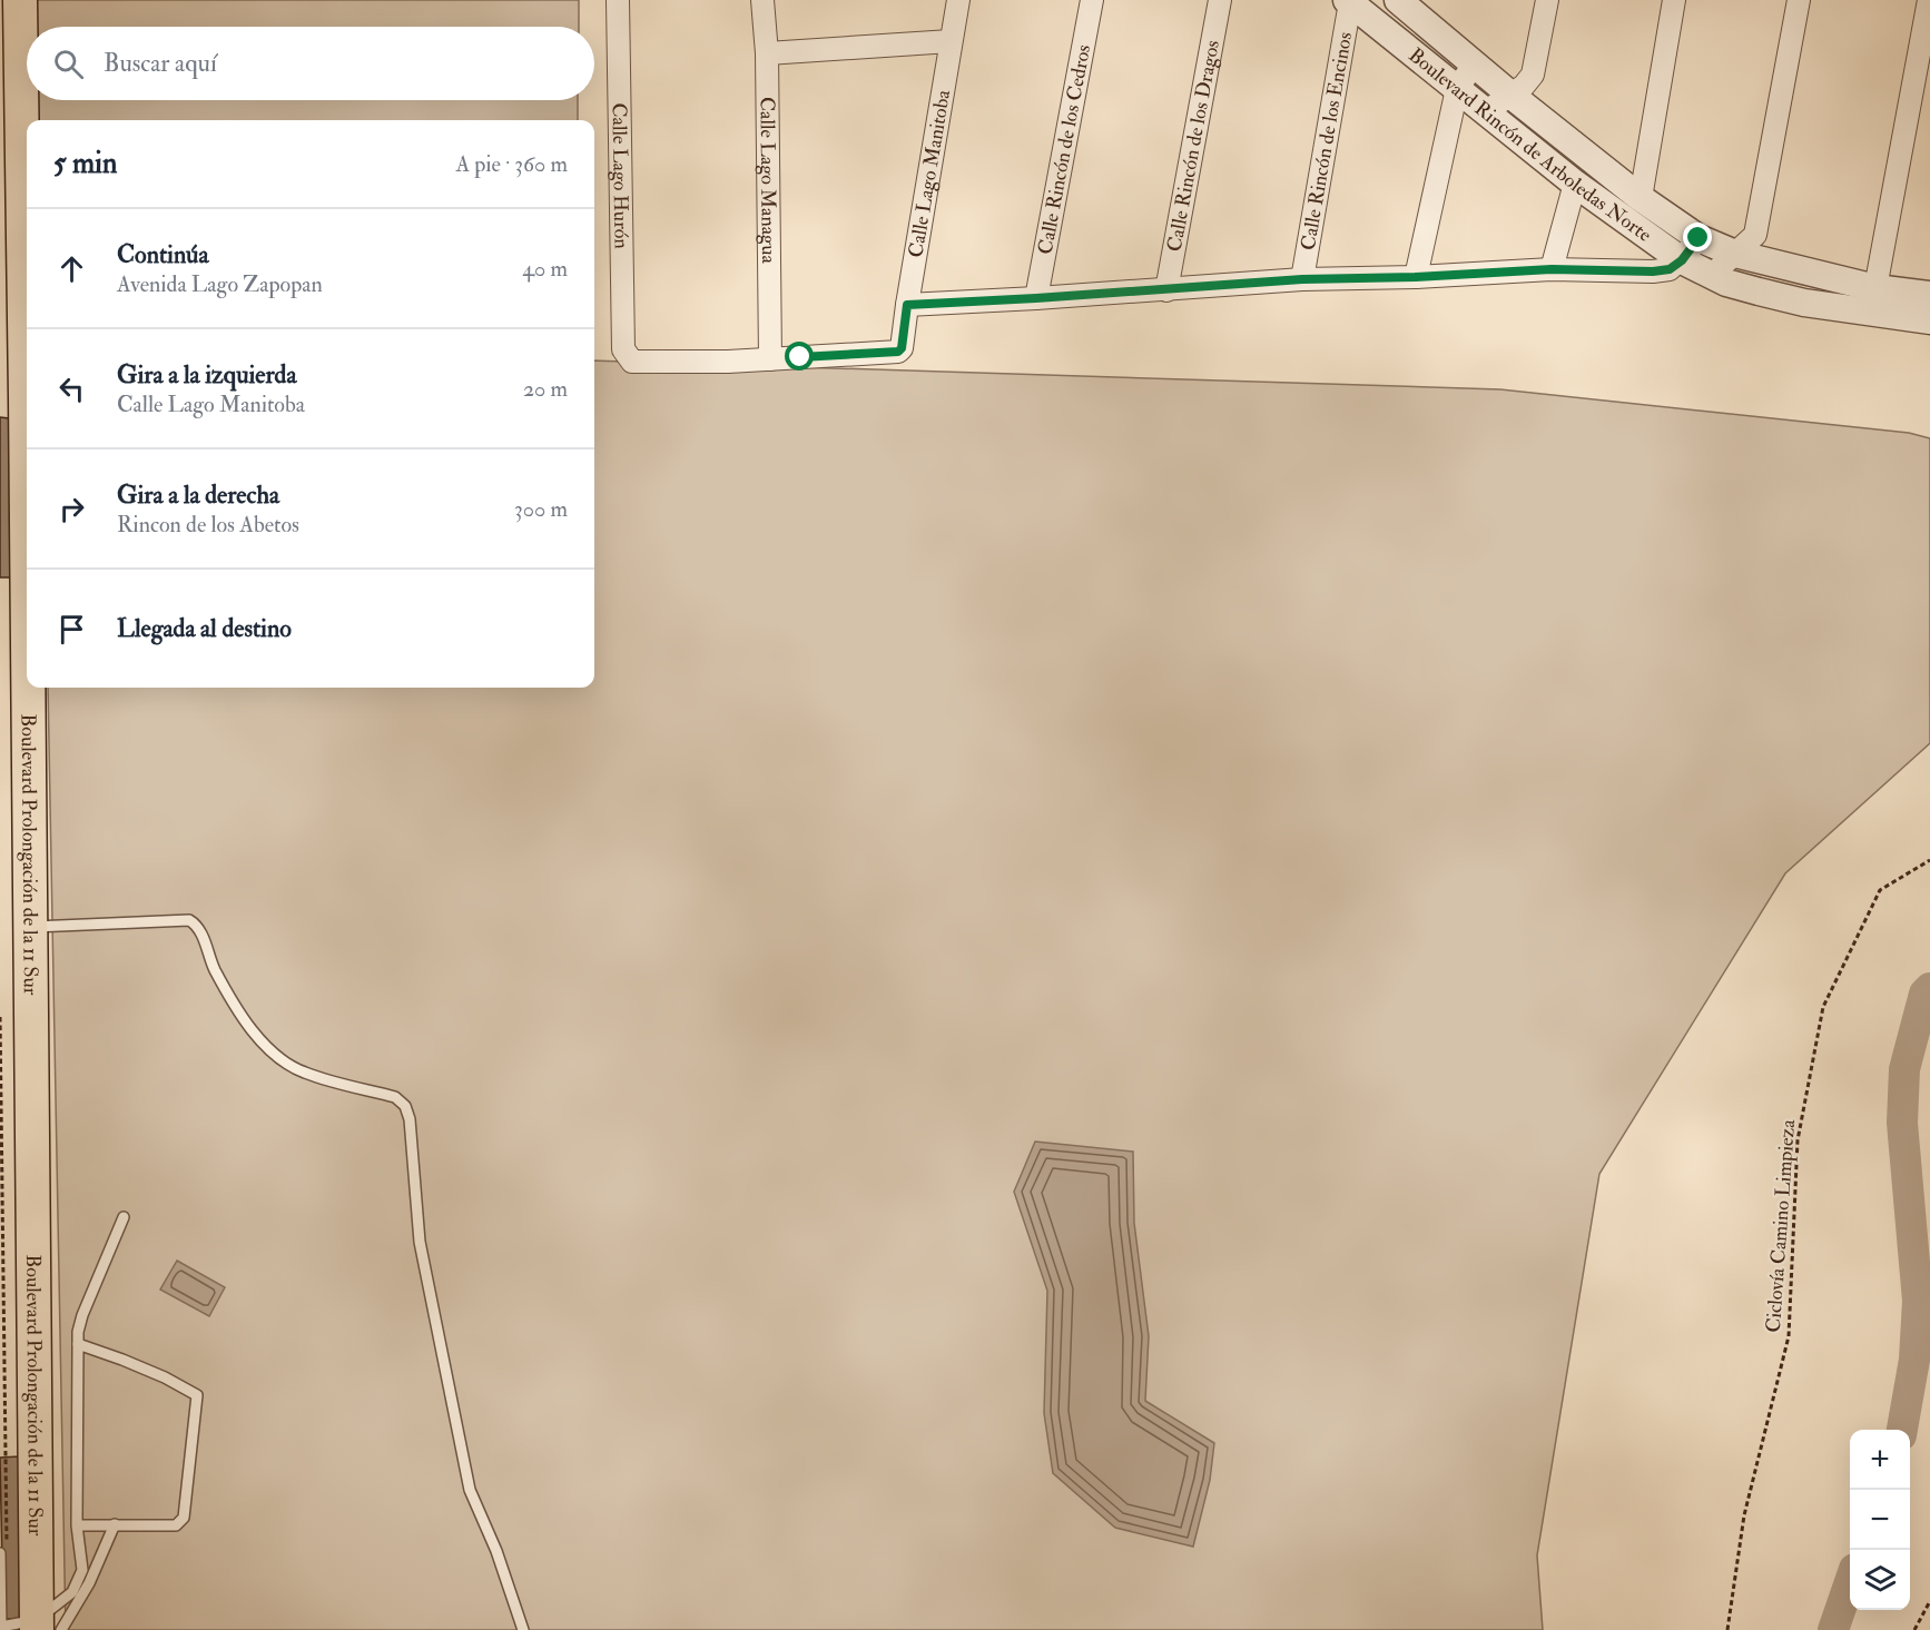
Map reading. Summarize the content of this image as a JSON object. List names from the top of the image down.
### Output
{
  "streets": {
    "main road": ["Boulevard Prolongación de la 11 Sur"],
    "street": [
      "Calle Rincón de los Encinos",
      "Calle Rincón de los Dragos",
      "Boulevard Rincón de Arboledas Norte",
      "Calle Rincón de los Cedros",
      "Calle Lago Manitoba",
      "Calle Lago Hurón",
      "Calle Lago Managua"
    ],
    "path": ["Ciclovía Camino Limpieza"]
  },
  "crossings": [
    ["Calle Rincón de los Encinos", "Boulevard Rincón de Arboledas Norte"],
    ["Calle Lago Manitoba", "Calle Lago Hurón"],
    ["Calle Lago Manitoba", "Calle Lago Managua"],
    ["Calle Lago Hurón", "Calle Lago Managua"]
  ],
  "page": {
    "search": "Buscar aquí",
    "heading": ["5 min", "A pie · 360 m"],
    "list": [
      ["Continúa", "Avenida Lago Zapopan", "40 m"],
      ["Gira a la izquierda", "Calle Lago Manitoba", "20 m"],
      ["Gira a la derecha", "Rincon de los Abetos", "300 m"],
      "Llegada al destino"
    ],
    "map_buttons": ["+", "−"]
  }
}
